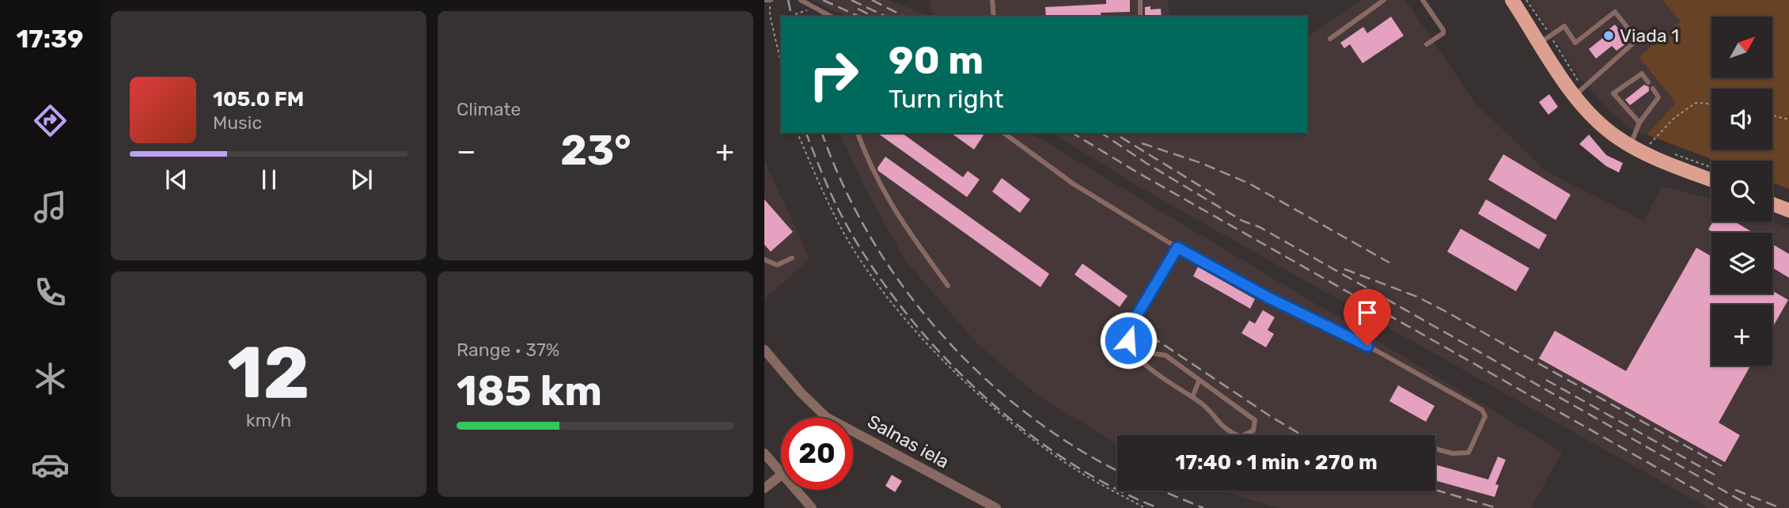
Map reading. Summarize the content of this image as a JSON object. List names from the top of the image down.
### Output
{
  "streets": {
    "street": ["Salnas iela"]
  },
  "places": ["Viada 1"],
  "north": "top right",
  "page": {
    "tabs": "17:39",
    "tile": [
      "Climate",
      ["12", "km/h"],
      ["Range · 37%", "185 km"]
    ],
    "map_buttons": "+",
    "turn": ["90 m", "Turn right"],
    "song": ["105.0 FM", "Music"],
    "heat": ["−", "23°", "+"],
    "limit": "20",
    "trip": "17:40 · 1 min · 270 m"
  }
}
